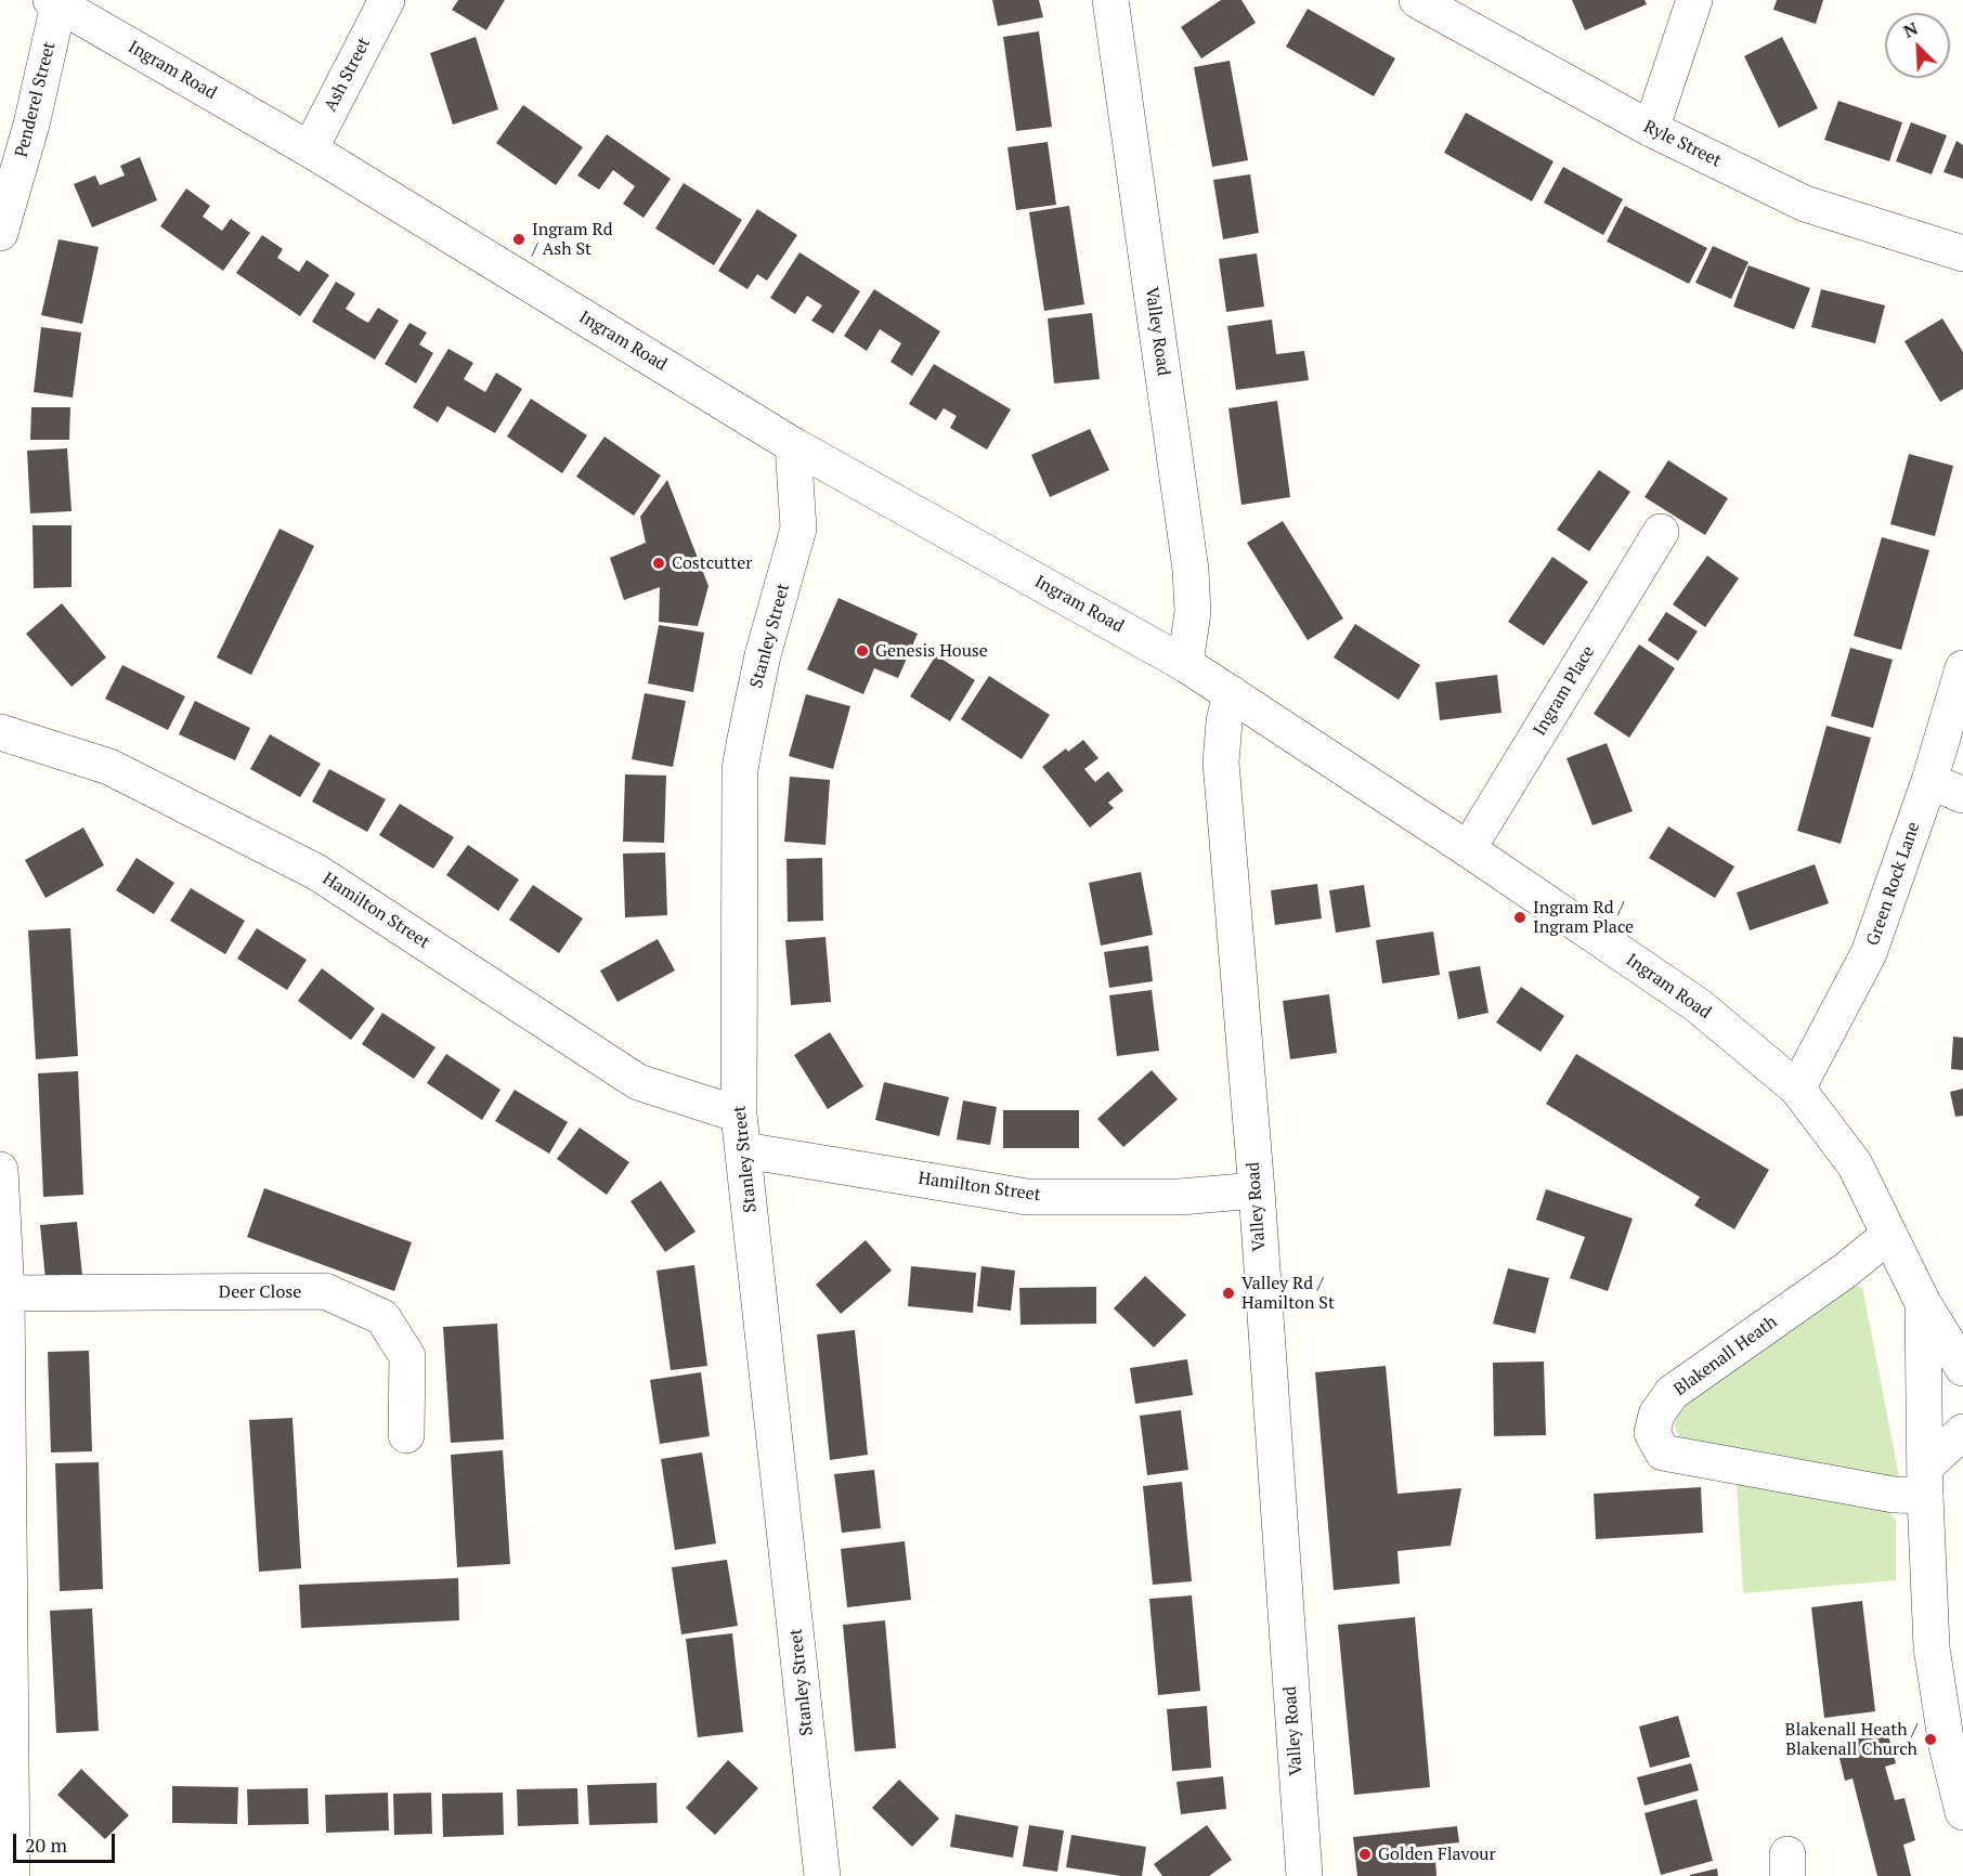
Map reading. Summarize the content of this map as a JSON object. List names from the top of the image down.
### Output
{
  "streets": {
    "street": [
      "Ingram Road",
      "Ash Street",
      "Penderel Street",
      "Ryle Street",
      "Valley Road",
      "Stanley Street",
      "Ingram Place",
      "Green Rock Lane",
      "Hamilton Street",
      "Deer Close",
      "Blakenall Heath"
    ]
  },
  "crossings": [
    ["Ingram Road", "Ash Street"],
    ["Ingram Road", "Penderel Street"],
    ["Ingram Road", "Valley Road"],
    ["Ingram Road", "Stanley Street"],
    ["Ingram Road", "Ingram Place"],
    ["Ingram Road", "Green Rock Lane"],
    ["Ingram Road", "Blakenall Heath"],
    ["Valley Road", "Hamilton Street"],
    ["Stanley Street", "Hamilton Street"]
  ],
  "places": [
    "Ingram Rd / Ash St",
    "Costcutter",
    "Genesis House",
    "Ingram Rd / Ingram Place",
    "Valley Rd / Hamilton St",
    "Blakenall Heath / Blakenall Church",
    "Golden Flavour"
  ],
  "scale_bar": "20 m",
  "north": "top left"
}
